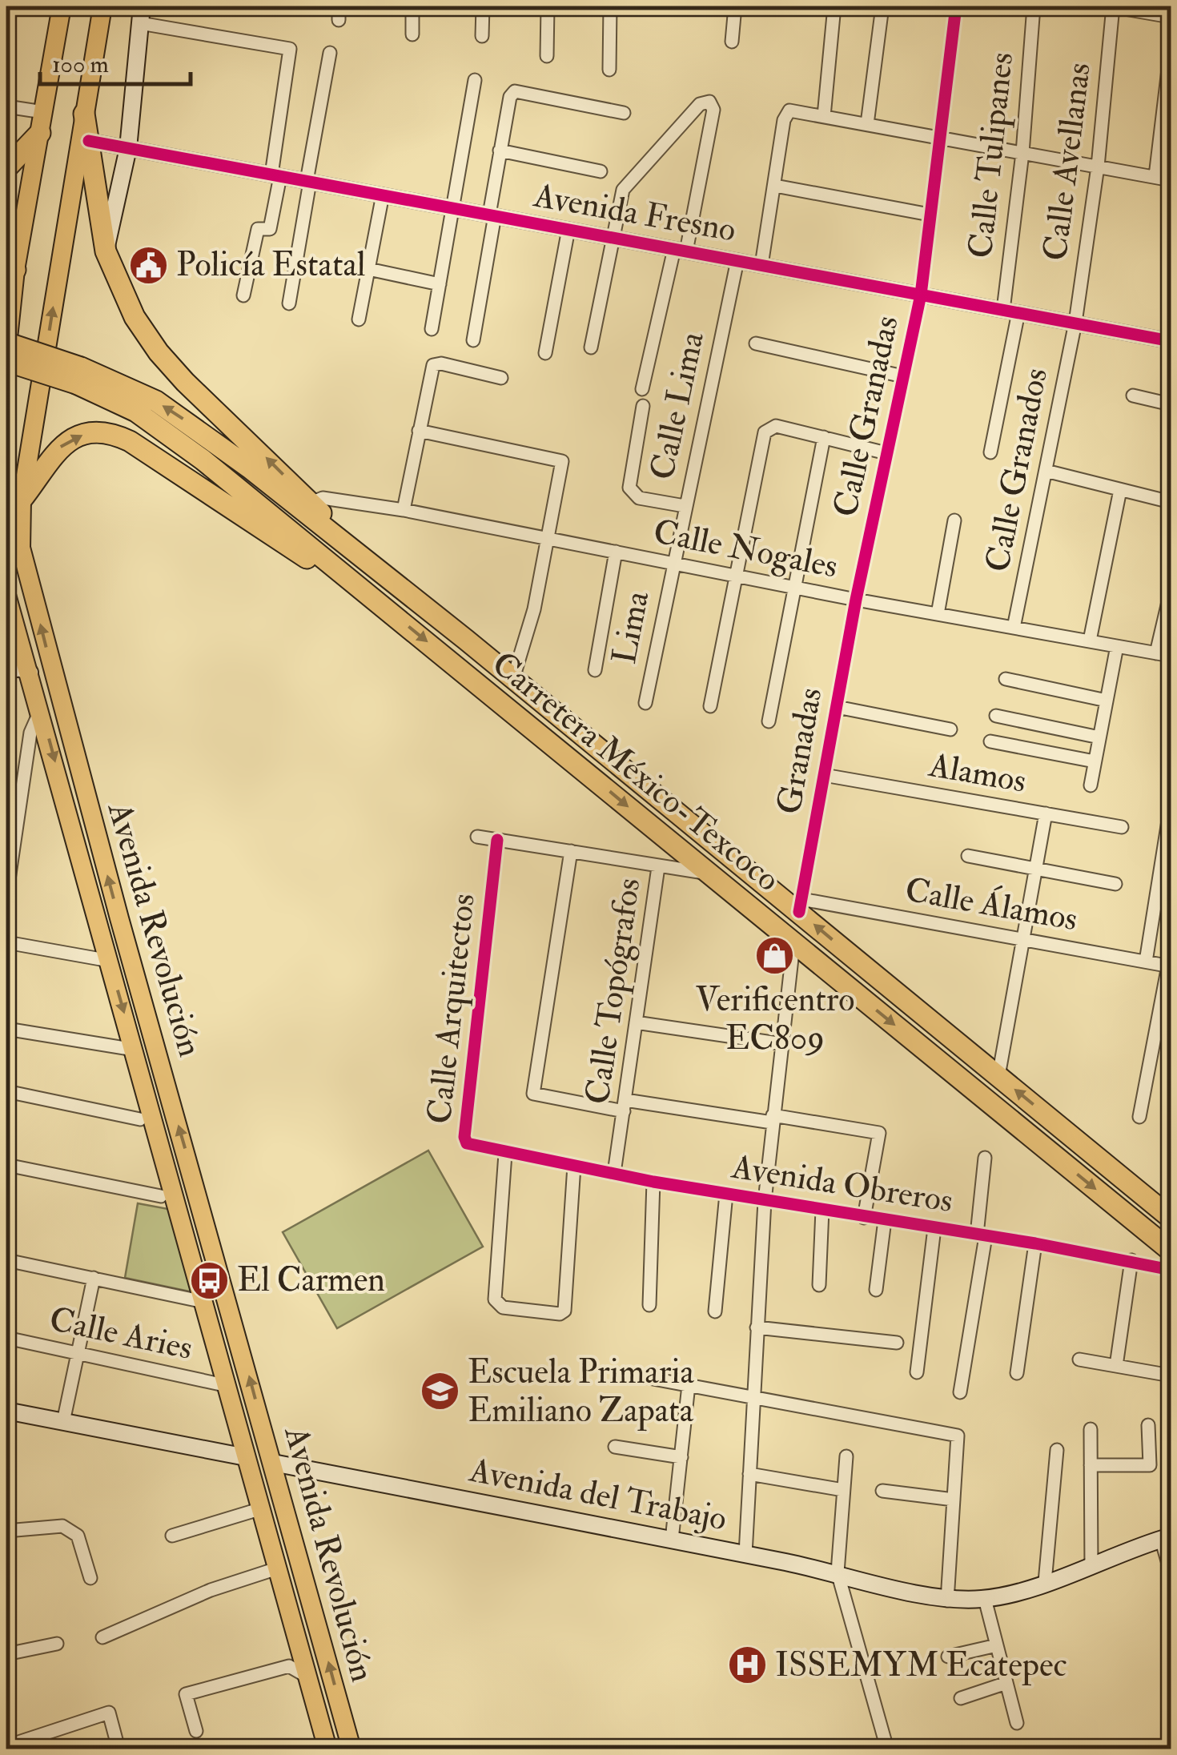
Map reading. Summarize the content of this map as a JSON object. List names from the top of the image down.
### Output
{
  "streets": {
    "highway": ["Carretera México-Texcoco"],
    "main road": ["Avenida Revolución", "Avenida del Trabajo"],
    "street": [
      "Calle Tulipanes",
      "Calle Avellanas",
      "Avenida Fresno",
      "Calle Lima",
      "Calle Granadas",
      "Calle Granados",
      "Calle Nogales",
      "Lima",
      "Granadas",
      "Alamos",
      "Calle Álamos",
      "Calle Topógrafos",
      "Calle Arquitectos",
      "Avenida Obreros",
      "Calle Aries"
    ]
  },
  "crossings": [
    ["Calle Tulipanes", "Avenida Fresno"],
    ["Calle Avellanas", "Avenida Fresno"],
    ["Calle Avellanas", "Calle Granados"],
    ["Avenida Fresno", "Calle Lima"],
    ["Avenida Fresno", "Calle Granadas"],
    ["Avenida Fresno", "Calle Granados"],
    ["Calle Lima", "Calle Nogales"],
    ["Calle Lima", "Lima"],
    ["Calle Granadas", "Calle Nogales"],
    ["Calle Granadas", "Granadas"],
    ["Calle Granados", "Calle Nogales"],
    ["Calle Nogales", "Lima"],
    ["Calle Nogales", "Granadas"],
    ["Granadas", "Carretera México-Texcoco"],
    ["Granadas", "Alamos"],
    ["Granadas", "Calle Álamos"],
    ["Carretera México-Texcoco", "Calle Álamos"],
    ["Carretera México-Texcoco", "Calle Topógrafos"],
    ["Avenida Revolución", "Calle Aries"],
    ["Avenida Revolución", "Avenida del Trabajo"],
    ["Calle Topógrafos", "Avenida Obreros"],
    ["Calle Arquitectos", "Avenida Obreros"]
  ],
  "places": {
    "public building": ["Policía Estatal"],
    "shop": ["Verificentro EC809"],
    "bus stop": ["El Carmen"],
    "school or university": ["Escuela Primaria Emiliano Zapata"],
    "hospital": ["ISSEMYM Ecatepec"]
  },
  "scale_bar": "100 m"
}
